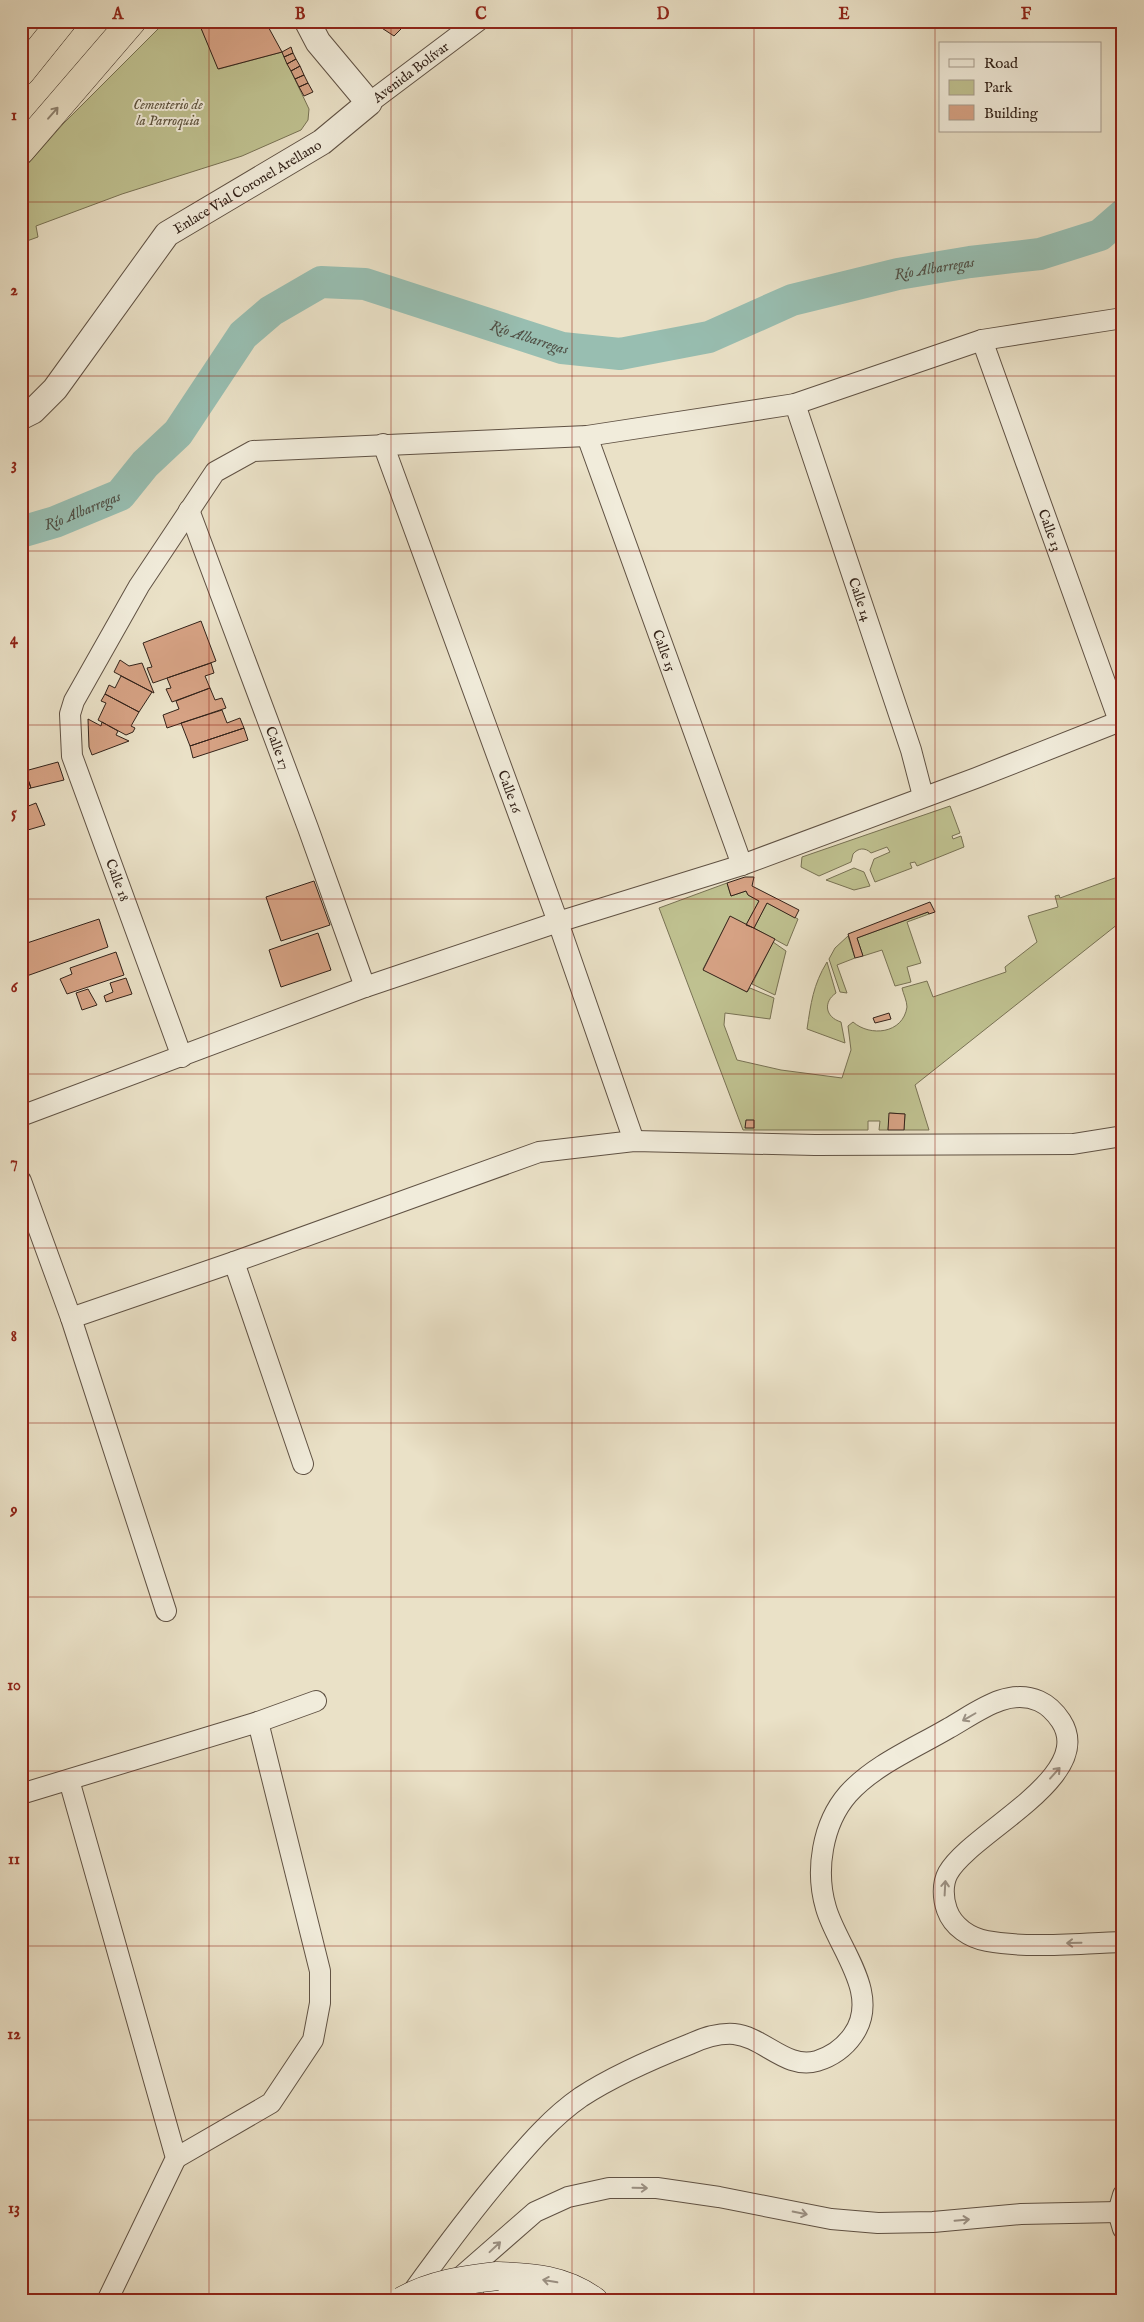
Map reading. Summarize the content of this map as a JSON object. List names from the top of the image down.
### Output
{
  "streets": {
    "street": [
      "Avenida Bolívar",
      "Enlace Vial Coronel Arellano",
      "Calle 13",
      "Calle 14",
      "Calle 15",
      "Calle 17",
      "Calle 16",
      "Calle 18"
    ]
  },
  "crossings": [
    ["Avenida Bolívar", "Enlace Vial Coronel Arellano"],
    ["Calle 17", "Calle 18"]
  ],
  "water": ["Río Albarregas"],
  "parks": ["Cementerio de la Parroquia"],
  "legend": ["Road", "Park", "Building"],
  "grid": {
    "columns": [
      "A",
      "B",
      "C",
      "D",
      "E",
      "F"
    ],
    "rows": [
      "1",
      "2",
      "3",
      "4",
      "5",
      "6",
      "7",
      "8",
      "9",
      "10",
      "11",
      "12",
      "13"
    ]
  }
}
